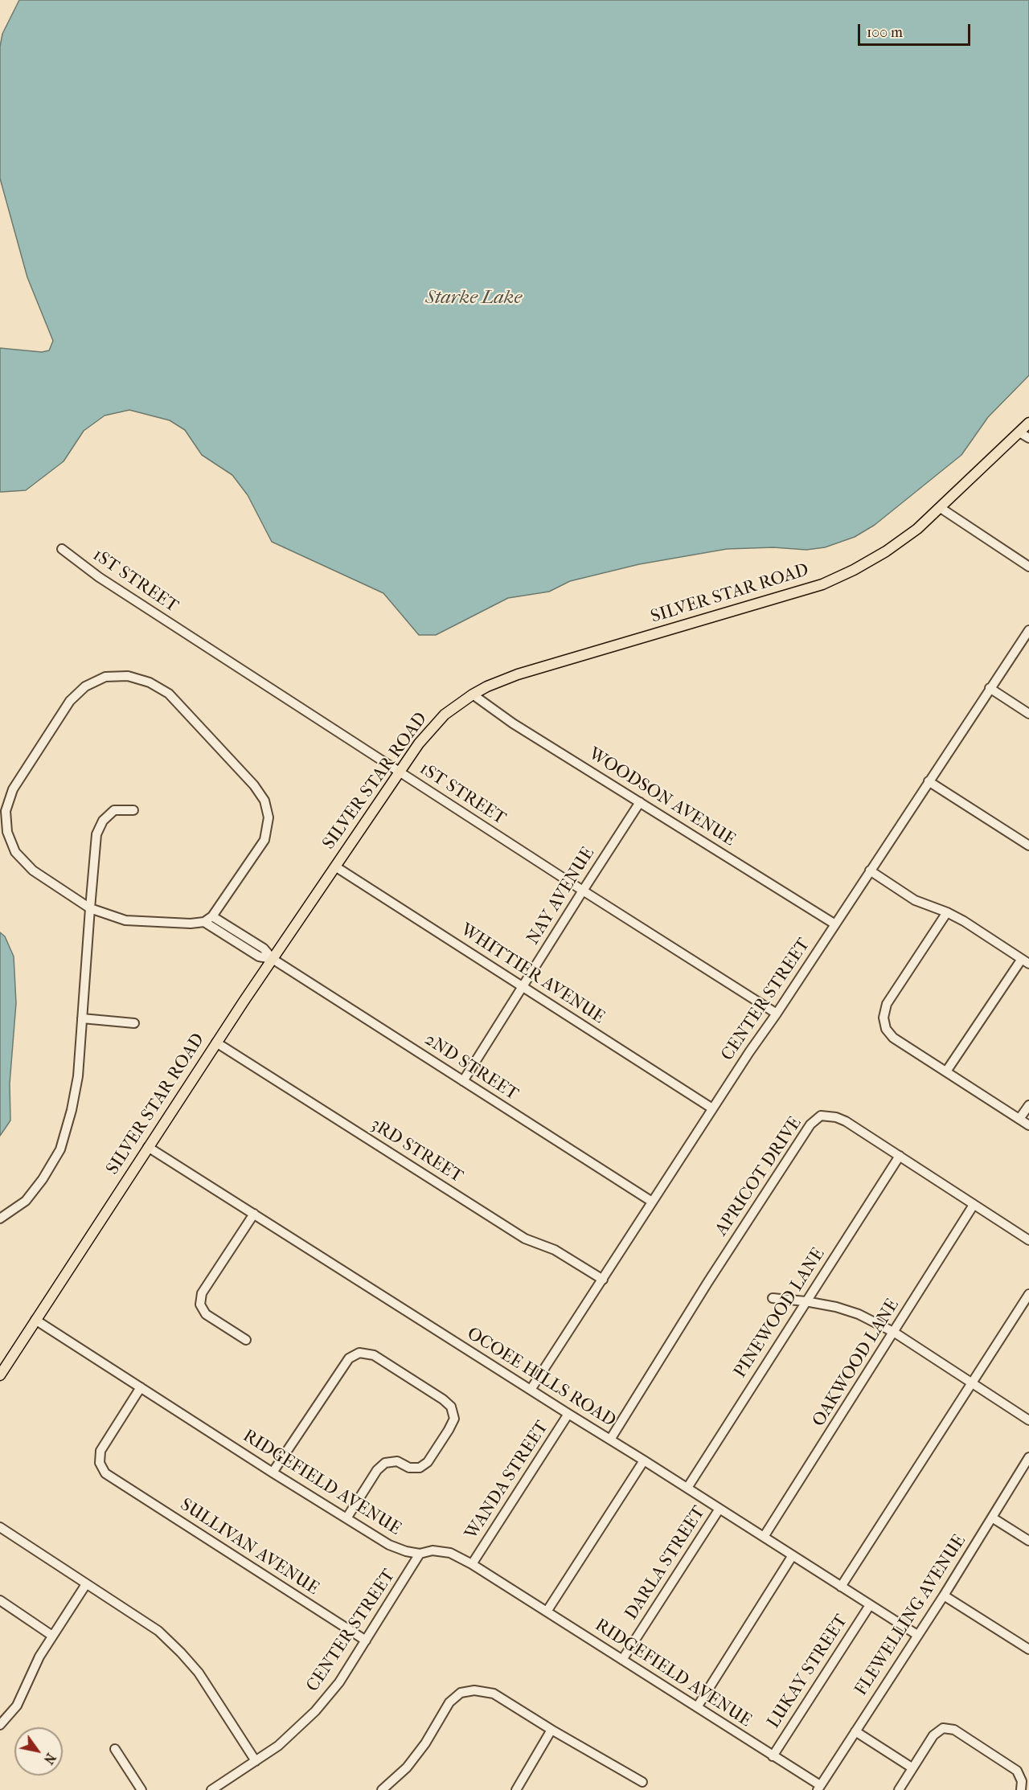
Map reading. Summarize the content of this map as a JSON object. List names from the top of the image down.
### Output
{
  "streets": {
    "main road": ["SILVER STAR ROAD"],
    "street": [
      "1ST STREET",
      "WOODSON AVENUE",
      "NAY AVENUE",
      "WHITTIER AVENUE",
      "CENTER STREET",
      "2ND STREET",
      "3RD STREET",
      "APRICOT DRIVE",
      "PINEWOOD LANE",
      "OAKWOOD LANE",
      "OCOEE HILLS ROAD",
      "WANDA STREET",
      "RIDGEFIELD AVENUE",
      "SULLIVAN AVENUE",
      "DARLA STREET",
      "FLEWELLING AVENUE",
      "LUKAY STREET"
    ]
  },
  "crossings": [
    ["1ST STREET", "SILVER STAR ROAD"],
    ["1ST STREET", "NAY AVENUE"],
    ["1ST STREET", "CENTER STREET"],
    ["SILVER STAR ROAD", "WOODSON AVENUE"],
    ["SILVER STAR ROAD", "WHITTIER AVENUE"],
    ["SILVER STAR ROAD", "2ND STREET"],
    ["SILVER STAR ROAD", "3RD STREET"],
    ["SILVER STAR ROAD", "OCOEE HILLS ROAD"],
    ["SILVER STAR ROAD", "RIDGEFIELD AVENUE"],
    ["WOODSON AVENUE", "NAY AVENUE"],
    ["WOODSON AVENUE", "CENTER STREET"],
    ["NAY AVENUE", "WHITTIER AVENUE"],
    ["NAY AVENUE", "2ND STREET"],
    ["WHITTIER AVENUE", "CENTER STREET"],
    ["CENTER STREET", "2ND STREET"],
    ["CENTER STREET", "3RD STREET"],
    ["CENTER STREET", "OCOEE HILLS ROAD"],
    ["CENTER STREET", "RIDGEFIELD AVENUE"],
    ["CENTER STREET", "SULLIVAN AVENUE"],
    ["APRICOT DRIVE", "PINEWOOD LANE"],
    ["APRICOT DRIVE", "OAKWOOD LANE"],
    ["APRICOT DRIVE", "OCOEE HILLS ROAD"],
    ["PINEWOOD LANE", "OCOEE HILLS ROAD"],
    ["OAKWOOD LANE", "OCOEE HILLS ROAD"],
    ["OCOEE HILLS ROAD", "WANDA STREET"],
    ["OCOEE HILLS ROAD", "DARLA STREET"],
    ["OCOEE HILLS ROAD", "FLEWELLING AVENUE"],
    ["OCOEE HILLS ROAD", "LUKAY STREET"],
    ["WANDA STREET", "RIDGEFIELD AVENUE"],
    ["RIDGEFIELD AVENUE", "SULLIVAN AVENUE"],
    ["RIDGEFIELD AVENUE", "DARLA STREET"],
    ["RIDGEFIELD AVENUE", "FLEWELLING AVENUE"],
    ["RIDGEFIELD AVENUE", "LUKAY STREET"]
  ],
  "water": ["Starke Lake"],
  "scale_bar": "100 m",
  "north": "bottom right"
}
